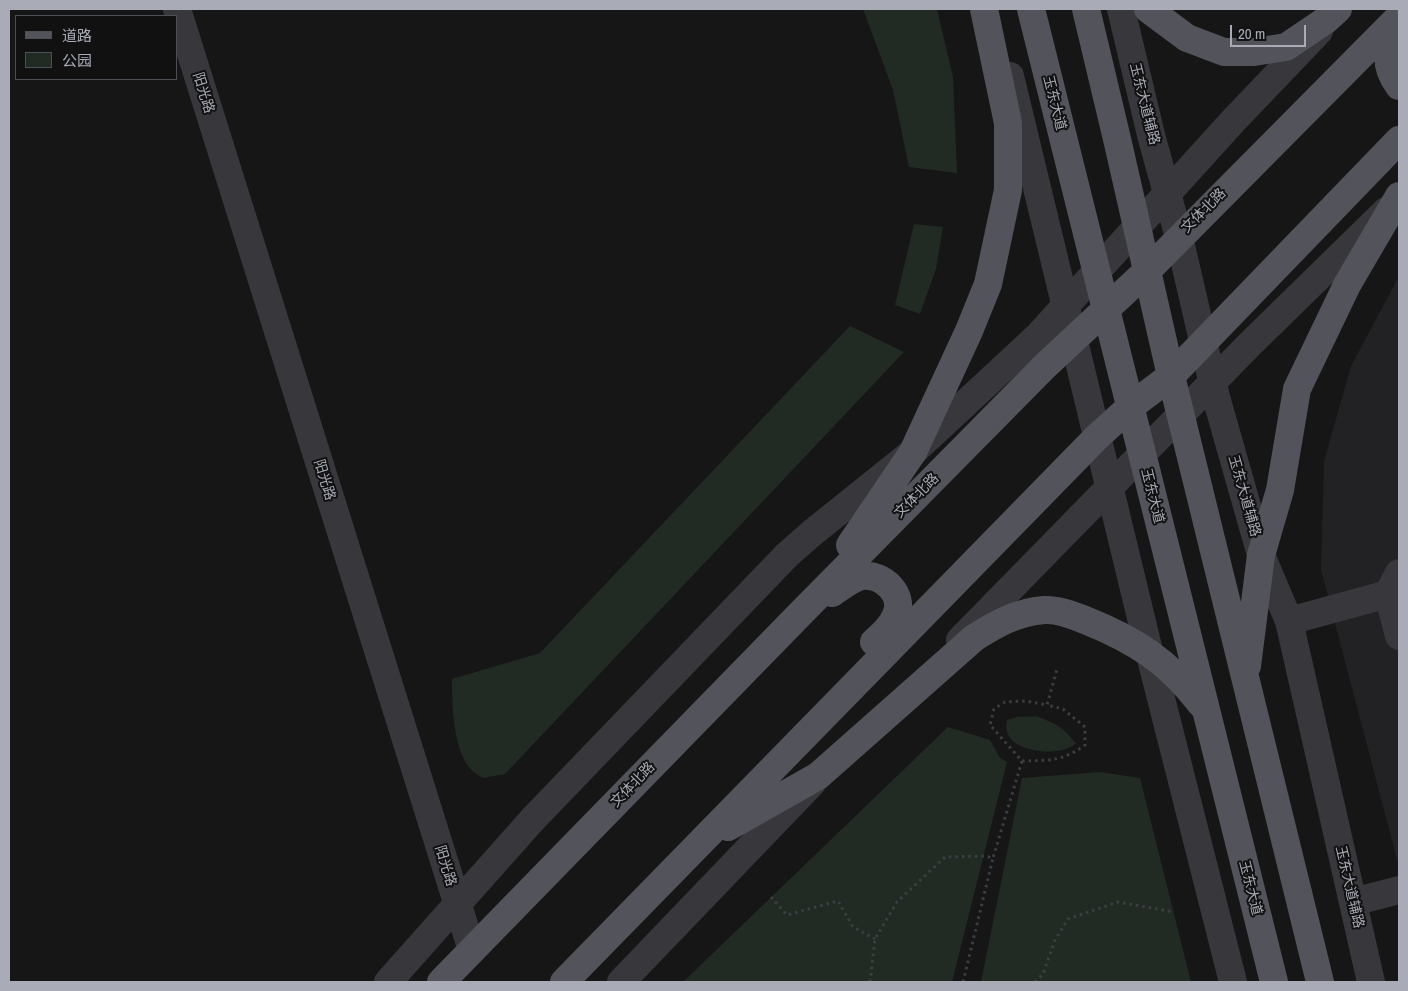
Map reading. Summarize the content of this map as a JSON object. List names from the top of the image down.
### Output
{
  "streets": {
    "main road": ["玉东大道", "文体北路"],
    "street": ["阳光路", "玉东大道辅路"]
  },
  "crossings": [
    ["阳光路", "文体北路"],
    ["玉东大道", "文体北路"],
    ["玉东大道辅路", "文体北路"]
  ],
  "legend": ["道路", "公园"],
  "scale_bar": "20 m"
}
